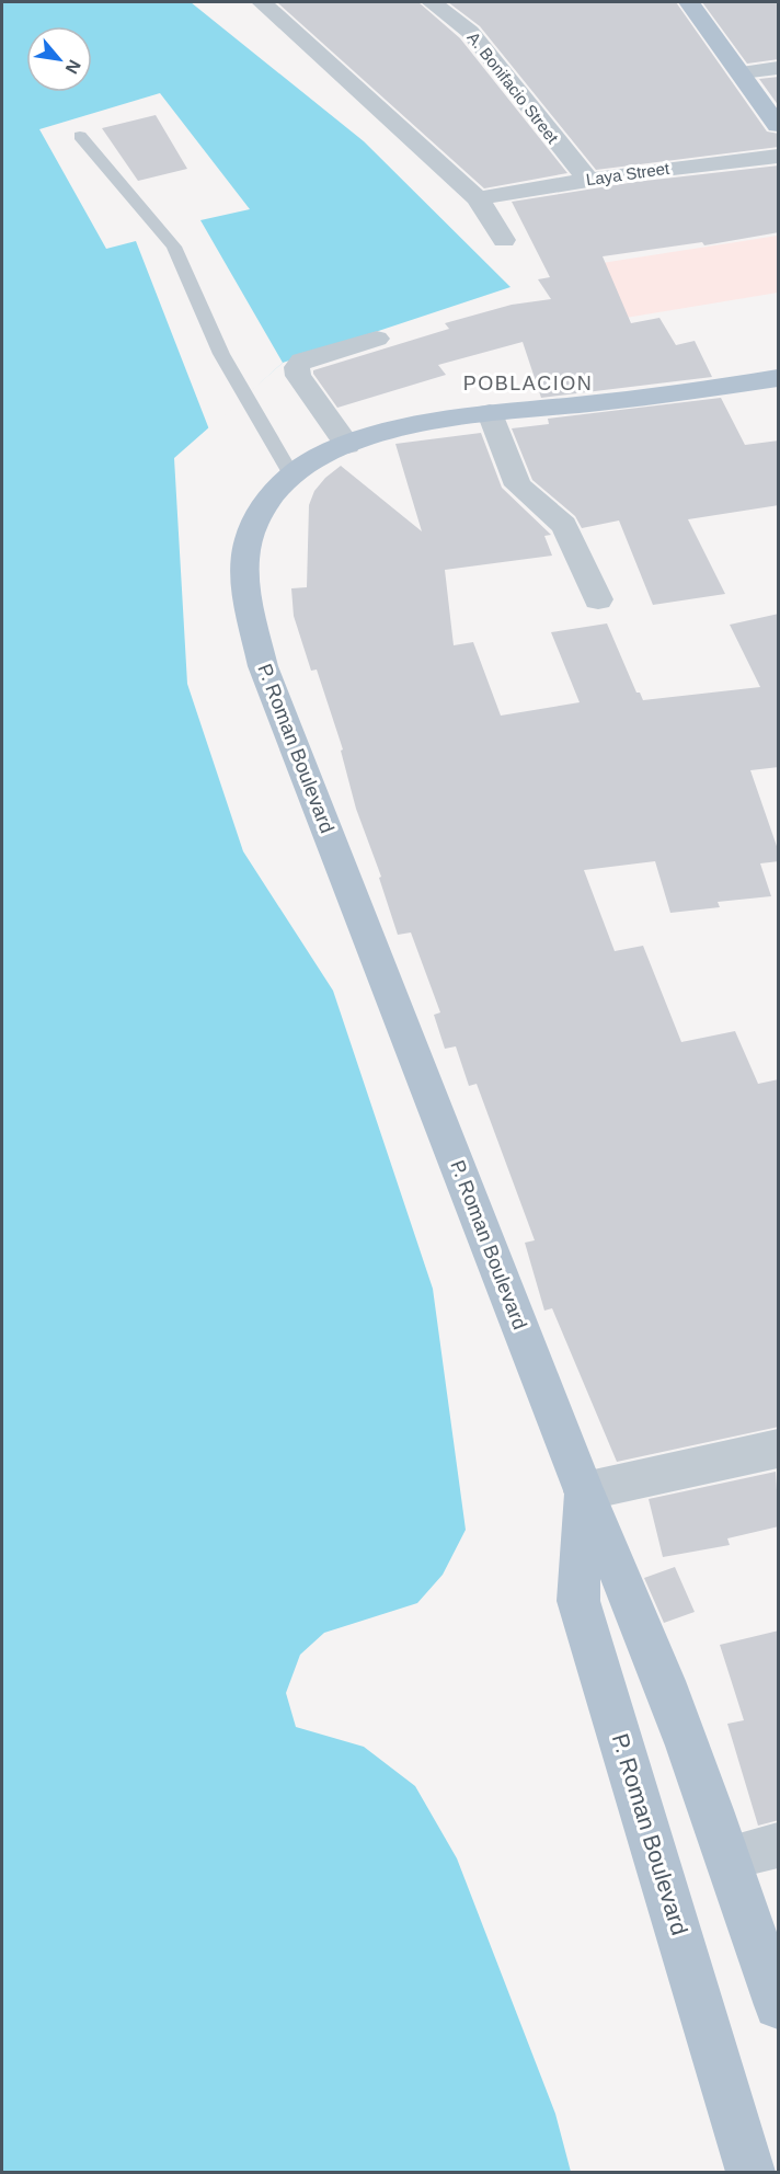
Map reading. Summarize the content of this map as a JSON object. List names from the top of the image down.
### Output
{
  "streets": {
    "main road": ["P. Roman Boulevard"],
    "street": ["A. Bonifacio Street", "Laya Street"]
  },
  "crossings": [
    ["A. Bonifacio Street", "Laya Street"]
  ],
  "districts": ["POBLACION"],
  "north": "bottom right"
}
